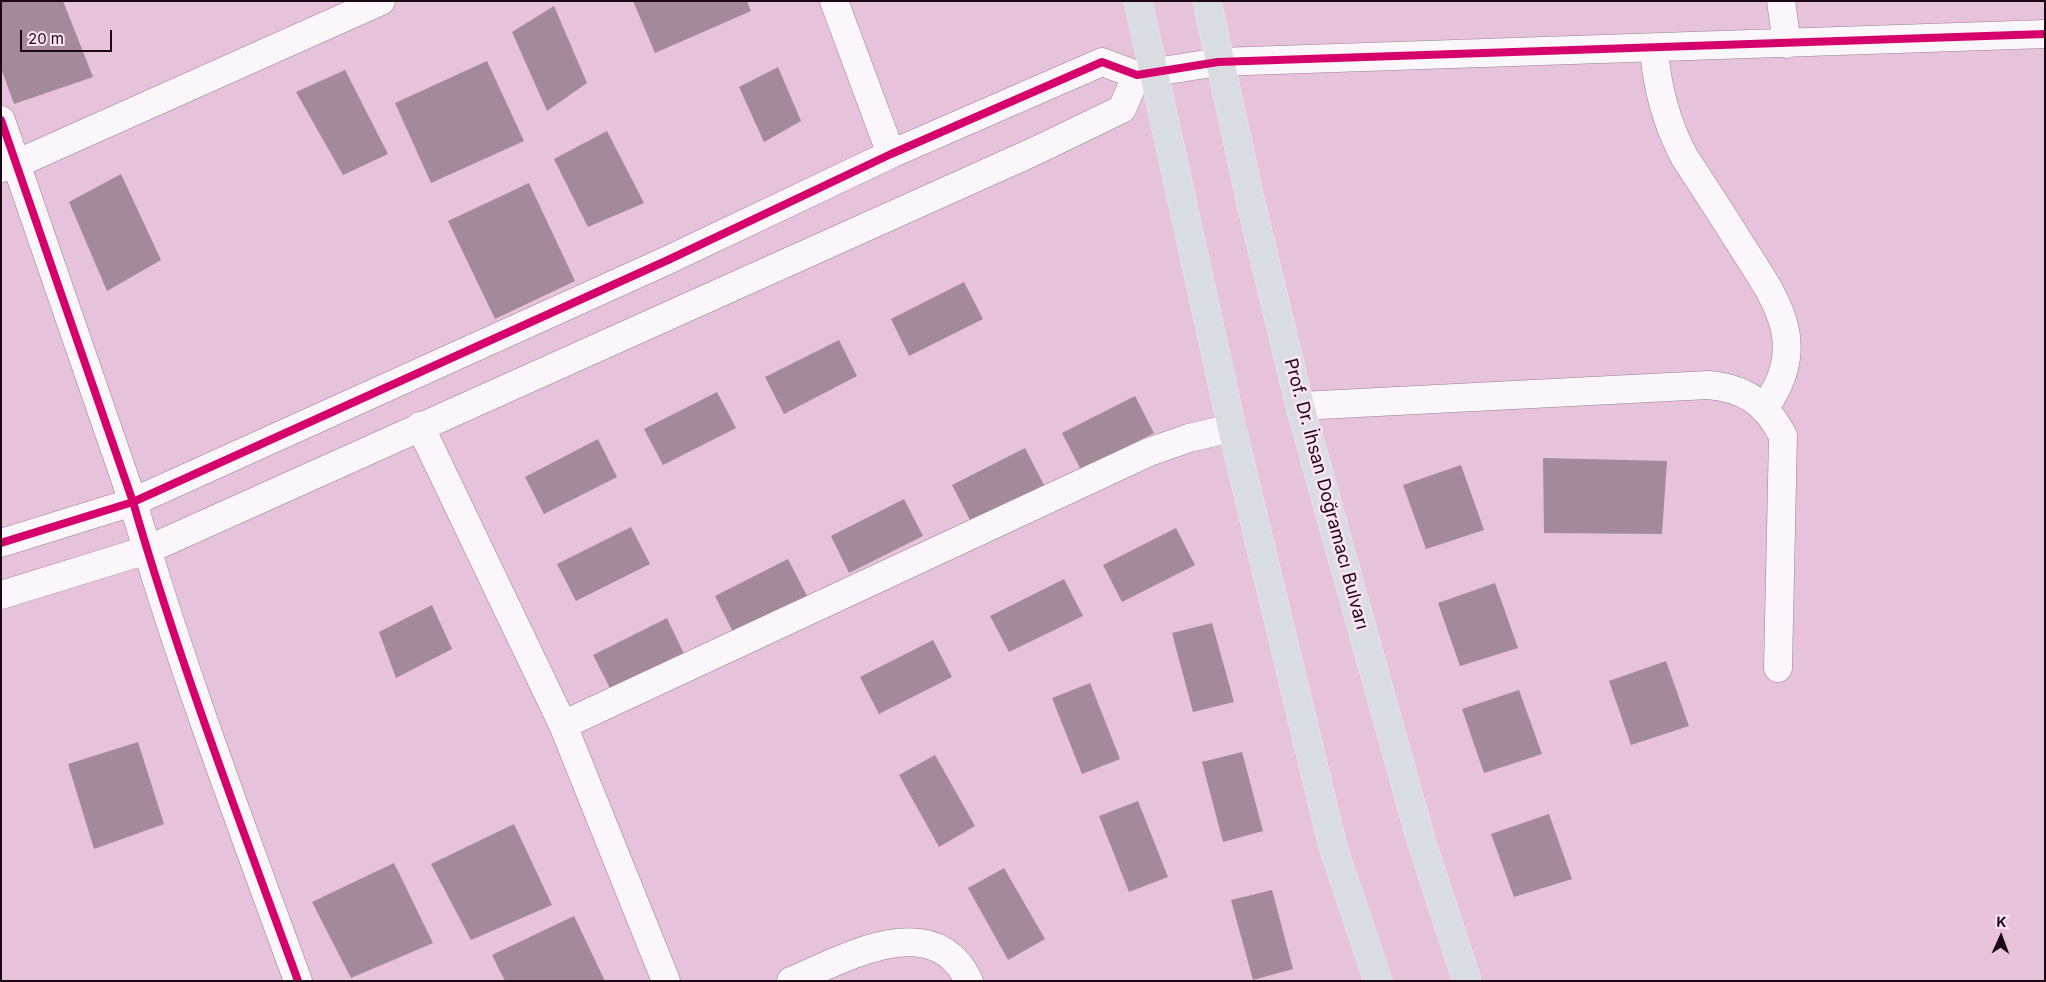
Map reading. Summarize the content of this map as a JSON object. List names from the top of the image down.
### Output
{
  "streets": {
    "main road": ["Prof. Dr. İhsan Doğramacı Bulvarı"]
  },
  "scale_bar": "20 m",
  "north": "top"
}
